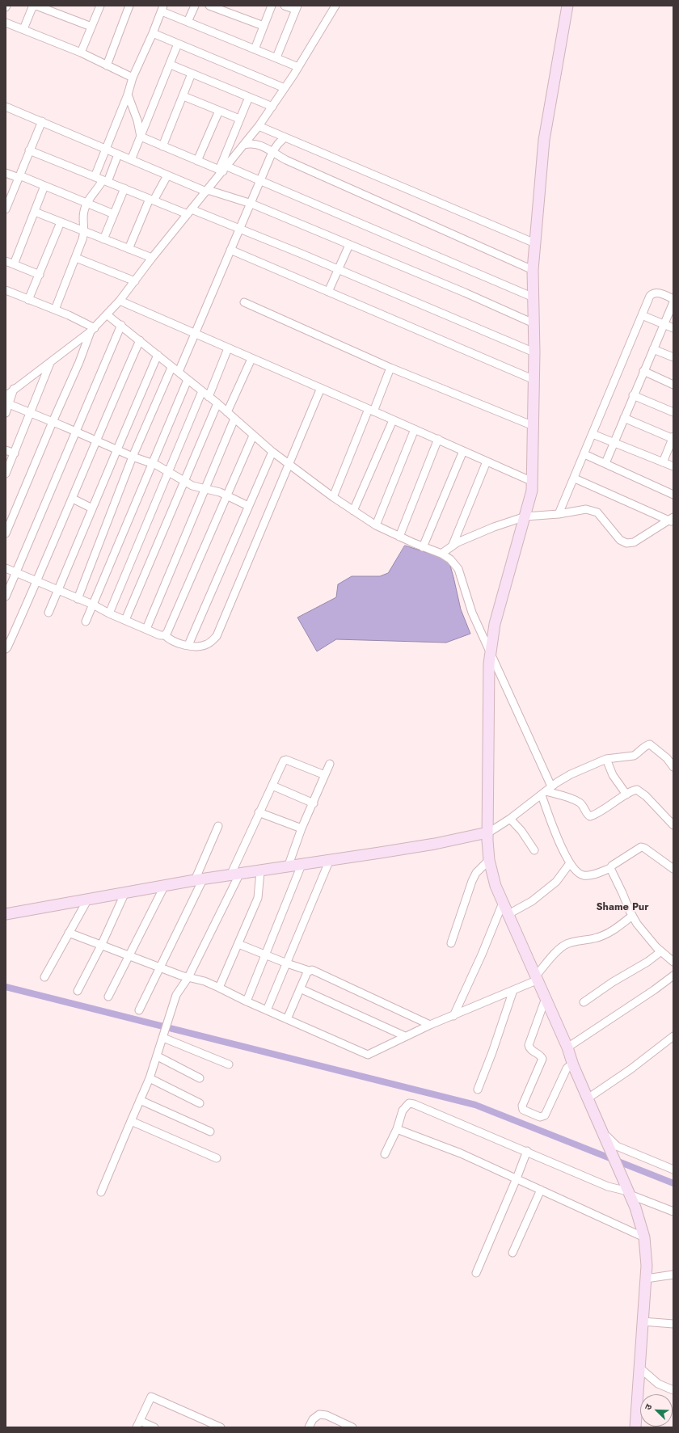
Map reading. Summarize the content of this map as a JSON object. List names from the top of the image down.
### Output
{
  "districts": ["Shame Pur"],
  "north": "top left"
}
